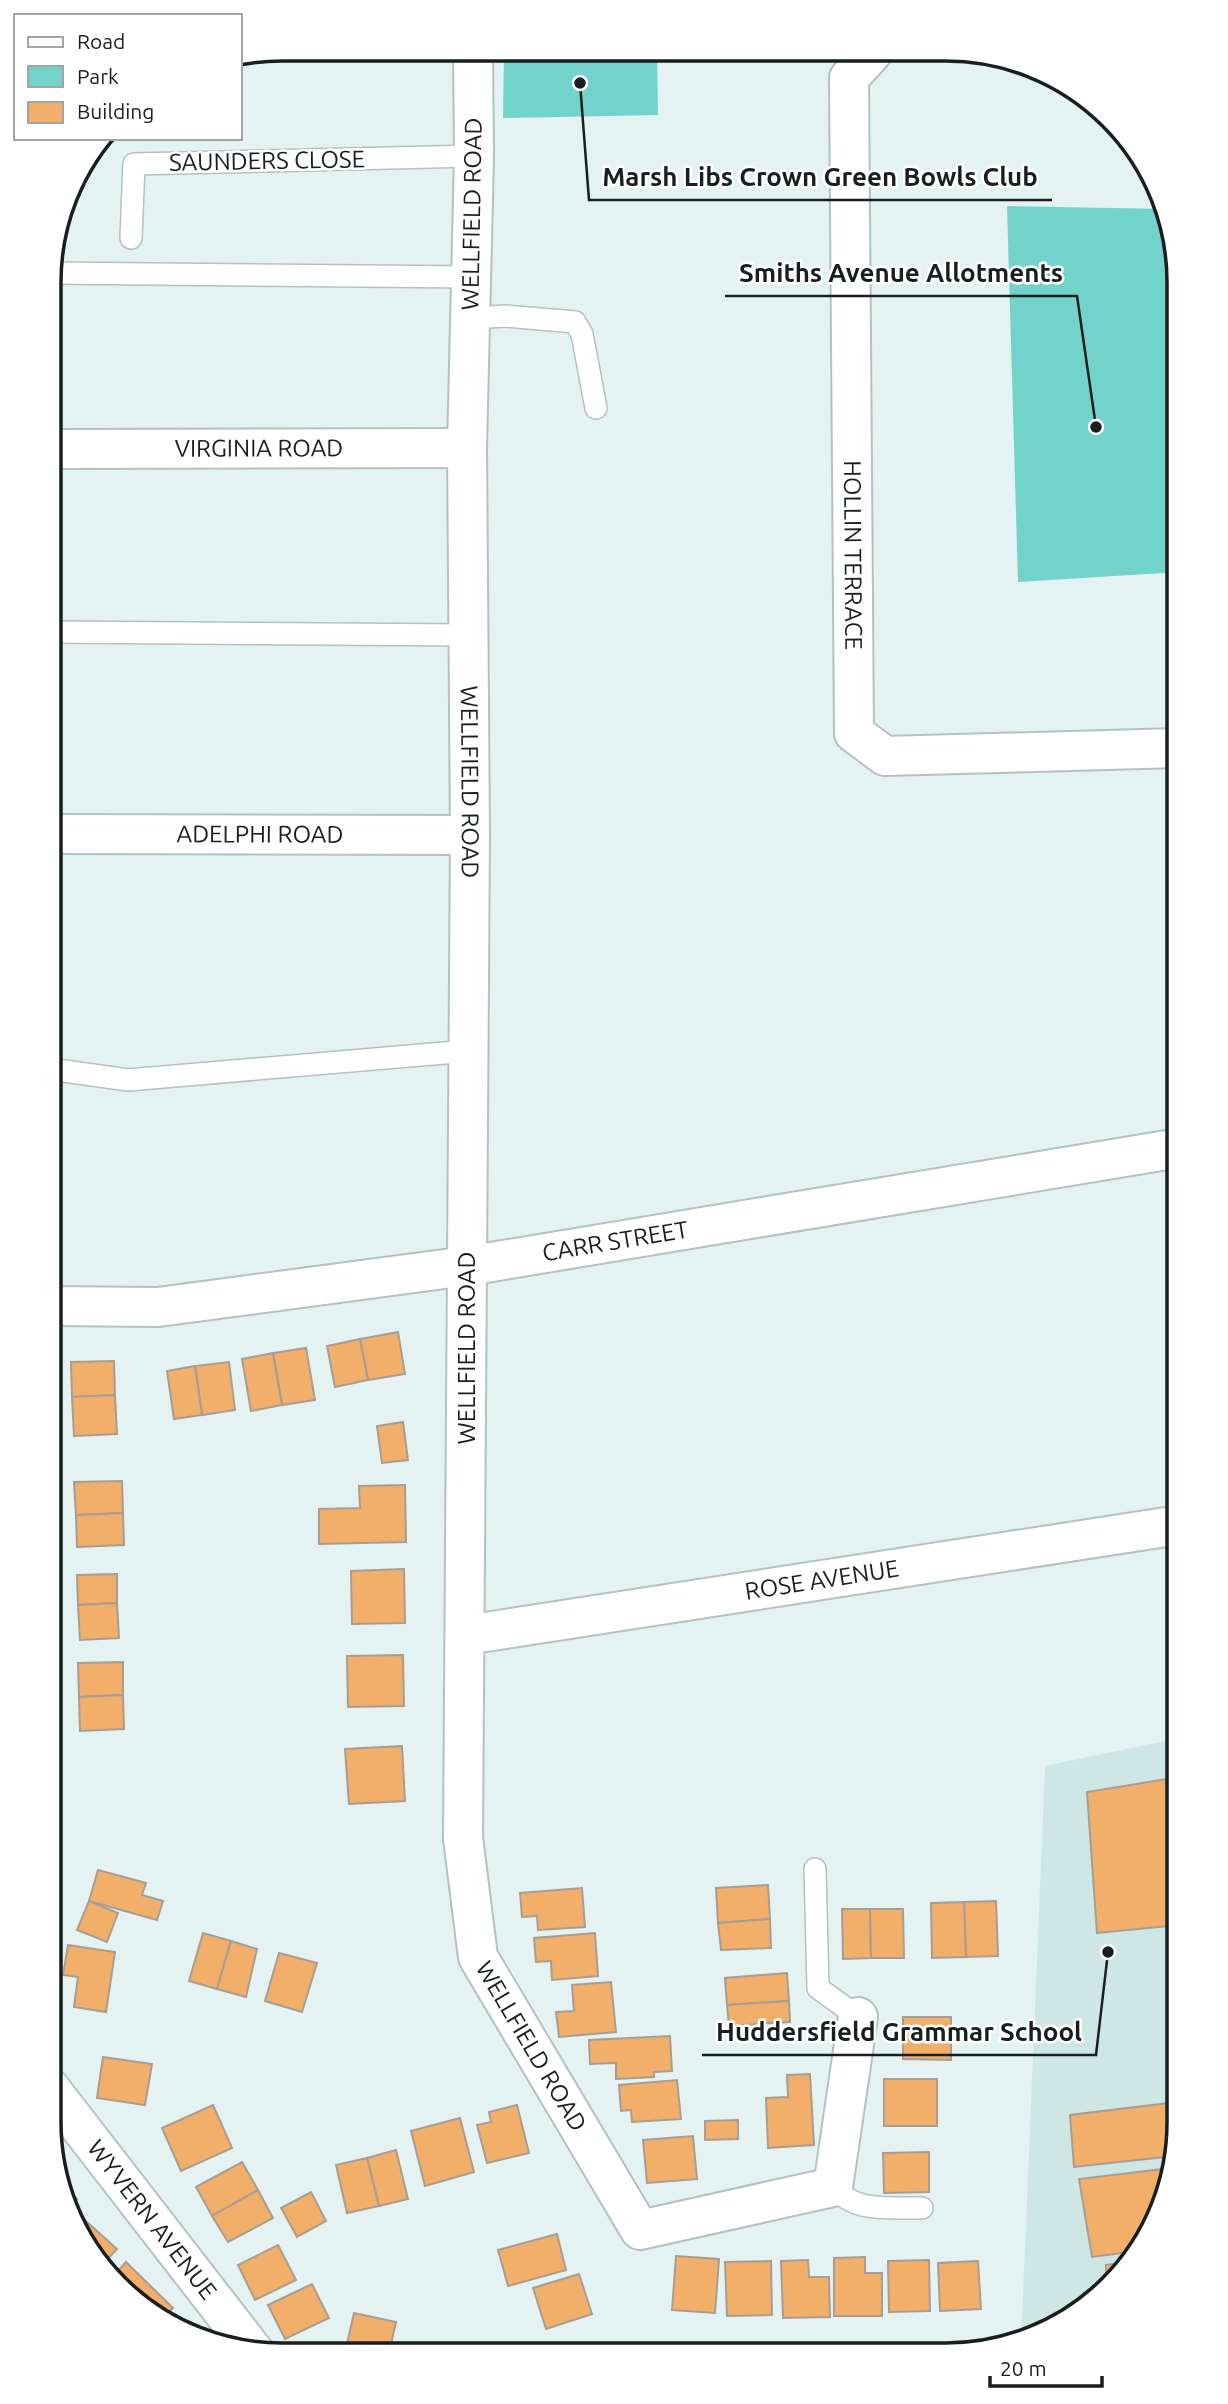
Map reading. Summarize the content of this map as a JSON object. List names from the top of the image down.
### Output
{
  "streets": {
    "street": [
      "WELLFIELD ROAD",
      "VIRGINIA ROAD",
      "HOLLIN TERRACE",
      "ADELPHI ROAD",
      "CARR STREET",
      "ROSE AVENUE",
      "WYVERN AVENUE"
    ],
    "lane": ["SAUNDERS CLOSE"]
  },
  "crossings": [
    ["SAUNDERS CLOSE", "WELLFIELD ROAD"],
    ["WELLFIELD ROAD", "VIRGINIA ROAD"],
    ["WELLFIELD ROAD", "ADELPHI ROAD"],
    ["WELLFIELD ROAD", "CARR STREET"],
    ["WELLFIELD ROAD", "ROSE AVENUE"]
  ],
  "places": ["Marsh Libs Crown Green Bowls Club", "Smiths Avenue Allotments", "Huddersfield Grammar School"],
  "legend": ["Road", "Park", "Building"],
  "scale_bar": "20 m"
}
